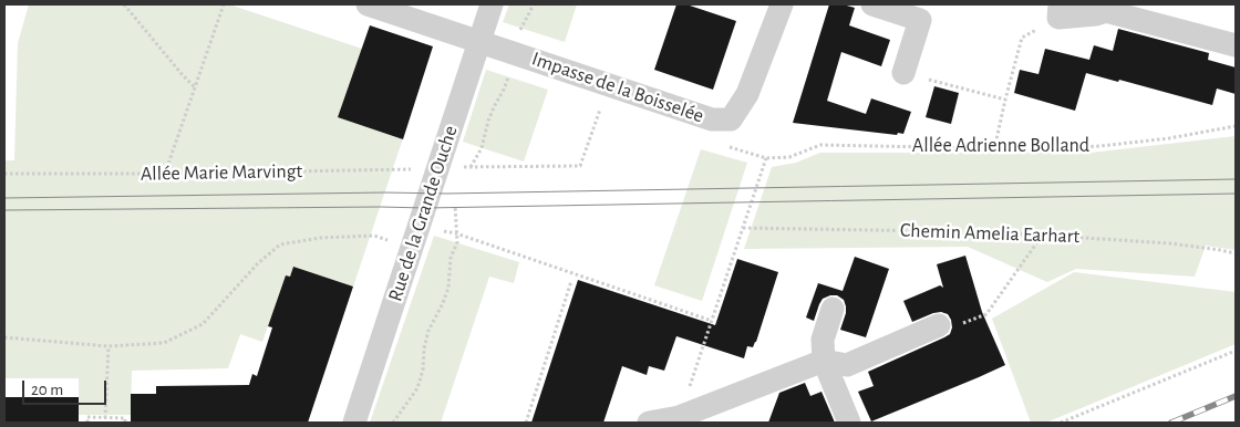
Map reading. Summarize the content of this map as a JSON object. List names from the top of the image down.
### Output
{
  "streets": {
    "street": ["Impasse de la Boisselée", "Rue de la Grande Ouche"],
    "path": ["Allée Adrienne Bolland", "Allée Marie Marvingt", "Chemin Amelia Earhart"]
  },
  "crossings": [
    ["Impasse de la Boisselée", "Rue de la Grande Ouche"],
    ["Allée Marie Marvingt", "Rue de la Grande Ouche"]
  ],
  "scale_bar": "20 m"
}
